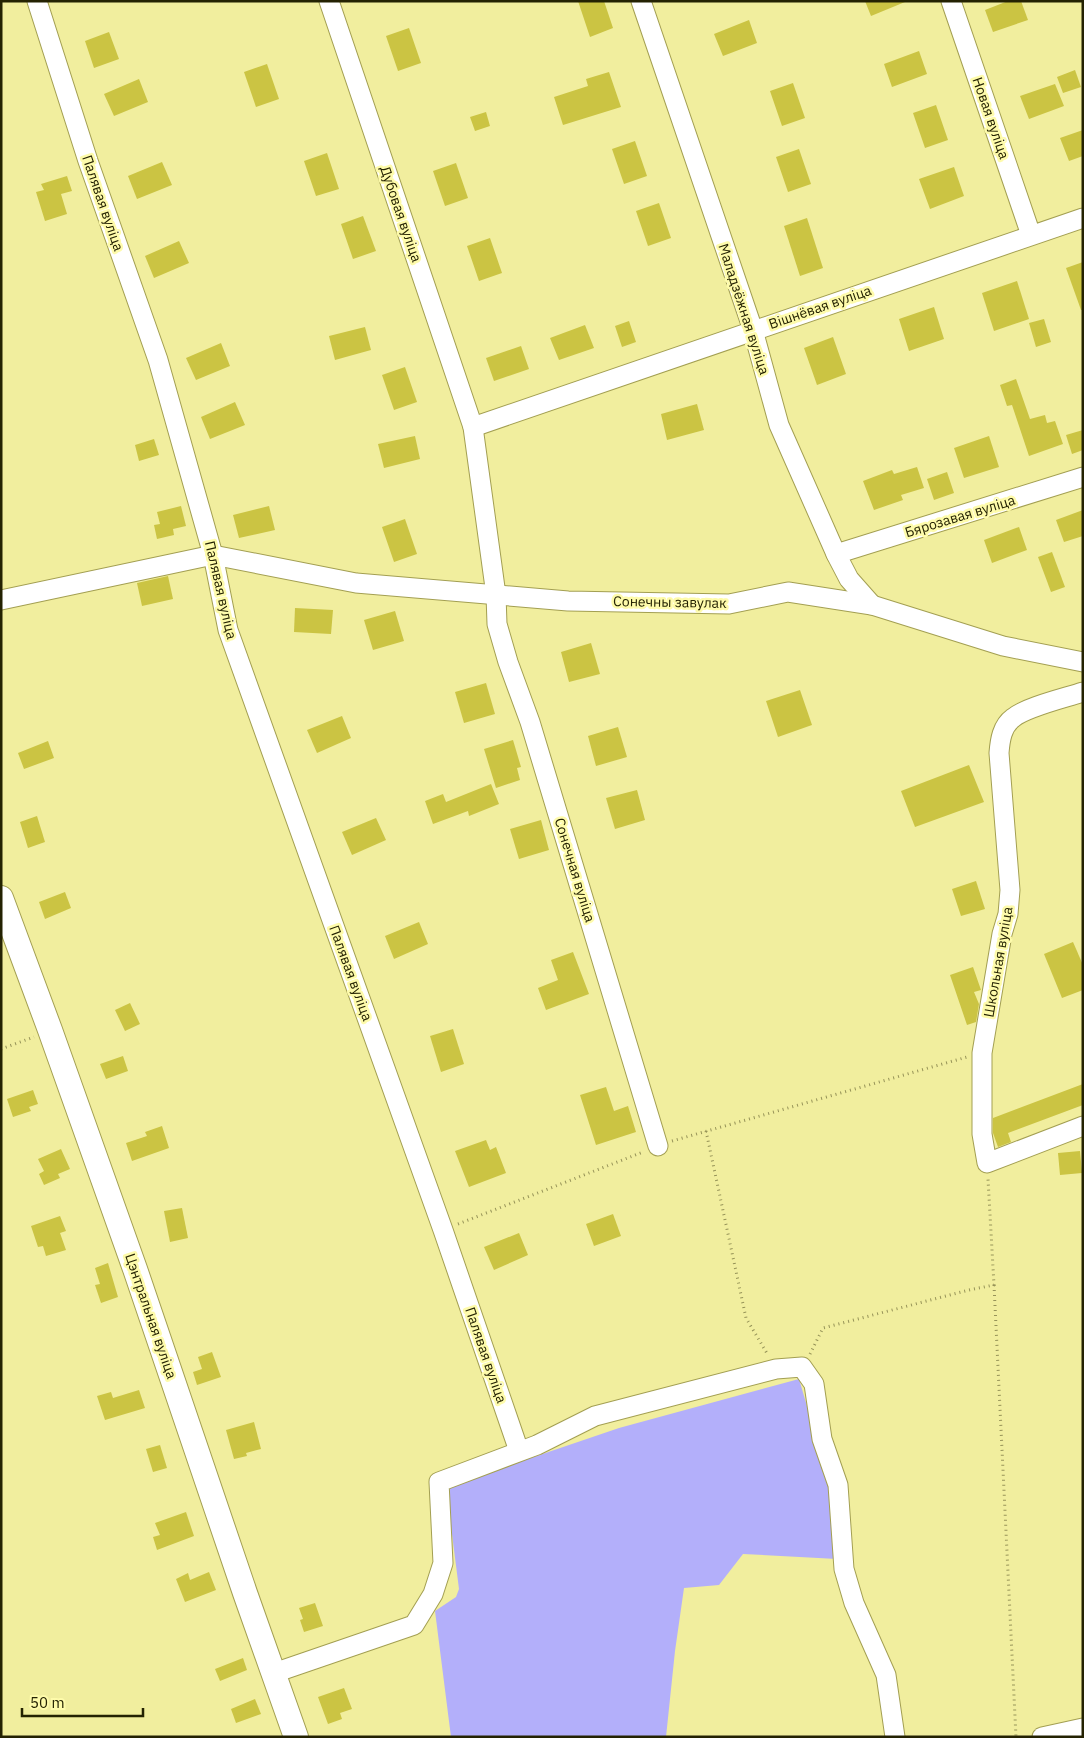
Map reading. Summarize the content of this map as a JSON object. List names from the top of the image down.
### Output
{
  "streets": {
    "street": [
      "Новая вуліца",
      "Палявая вуліца",
      "Дубовая вуліца",
      "Вішнёвая вуліца",
      "Маладзёжная вуліца",
      "Бярозавая вуліца",
      "Сонечны завулак",
      "Сонечная вуліца",
      "Школьная вуліца",
      "Цэнтральная вуліца"
    ]
  },
  "crossings": [
    ["Новая вуліца", "Вішнёвая вуліца"],
    ["Палявая вуліца", "Сонечны завулак"],
    ["Дубовая вуліца", "Вішнёвая вуліца"],
    ["Вішнёвая вуліца", "Маладзёжная вуліца"],
    ["Маладзёжная вуліца", "Бярозавая вуліца"],
    ["Маладзёжная вуліца", "Сонечны завулак"],
    ["Сонечны завулак", "Сонечная вуліца"]
  ],
  "scale_bar": "50 m"
}
